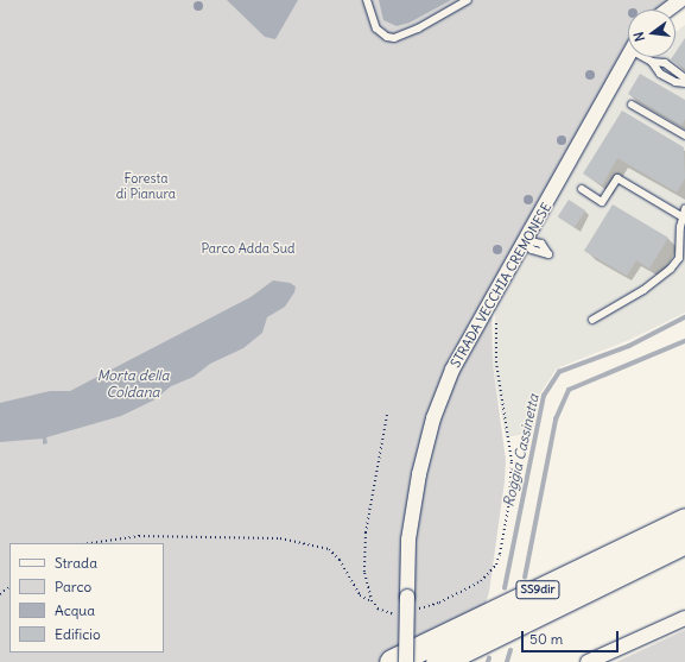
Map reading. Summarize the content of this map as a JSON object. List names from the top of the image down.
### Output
{
  "streets": {
    "highway": ["SS9dir"],
    "street": ["STRADA VECCHIA CREMONESE"]
  },
  "water": ["Morta della Coldana", "Roggia Cassinetta"],
  "parks": ["Foresta di Pianura", "Parco Adda Sud"],
  "legend": [
    "Strada",
    "Parco",
    "Acqua",
    "Edificio"
  ],
  "scale_bar": "50 m",
  "north": "left"
}
